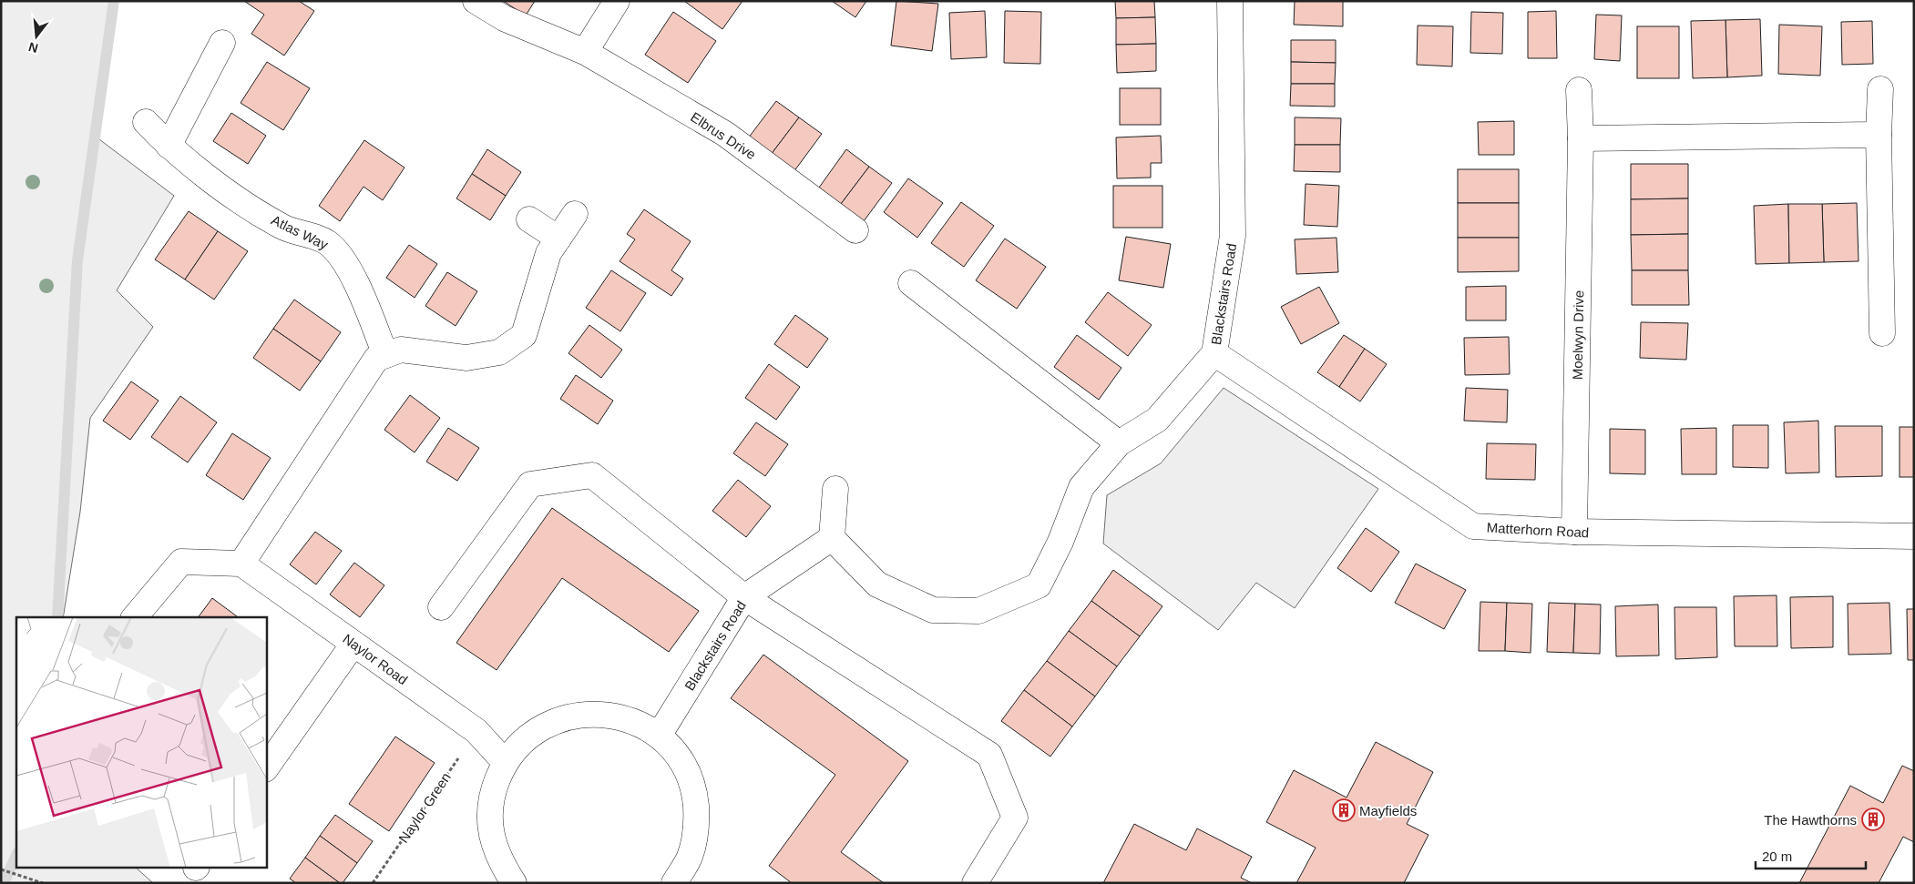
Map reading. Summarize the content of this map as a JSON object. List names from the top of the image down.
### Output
{
  "streets": {
    "street": [
      "Elbrus Drive",
      "Atlas Way",
      "Blackstairs Road",
      "Moelwyn Drive",
      "Matterhorn Road",
      "Naylor Road"
    ],
    "path": ["Naylor Green"]
  },
  "crossings": [
    ["Blackstairs Road", "Matterhorn Road"],
    ["Moelwyn Drive", "Matterhorn Road"],
    ["Naylor Road", "Naylor Green"]
  ],
  "places": {
    "building": ["Mayfields", "The Hawthorns"]
  },
  "scale_bar": "20 m",
  "north": "bottom"
}
